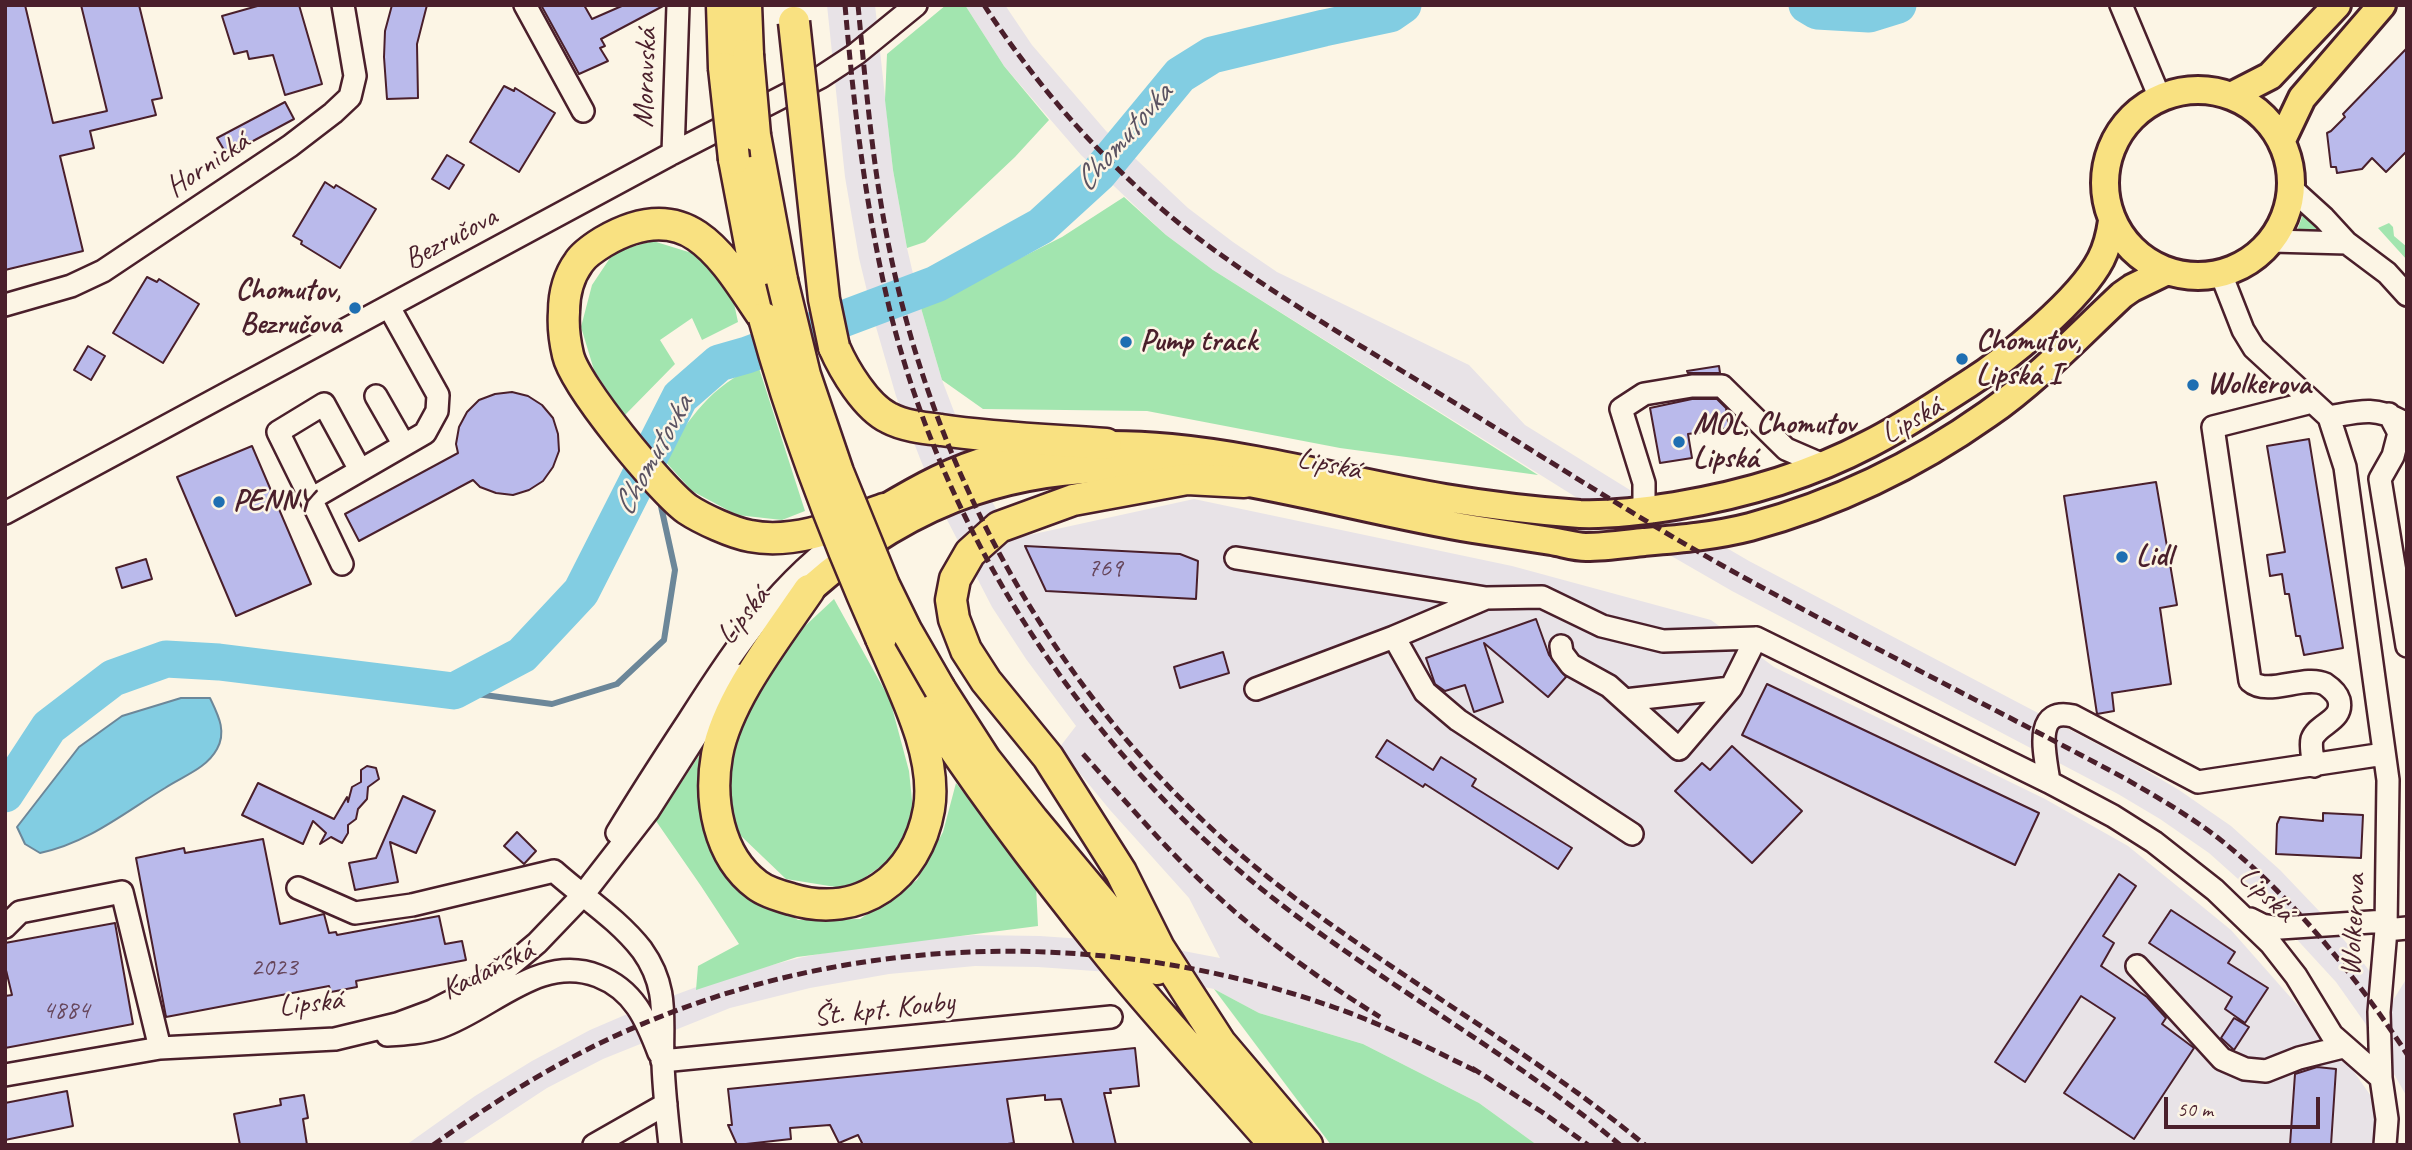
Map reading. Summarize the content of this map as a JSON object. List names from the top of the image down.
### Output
{
  "streets": {
    "main road": ["Lipská"],
    "street": [
      "Moravská",
      "Hornická",
      "Bezručova",
      "Wolkerova",
      "Kadaňská",
      "Št. kpt. Kouby"
    ]
  },
  "crossings": [
    ["Moravská", "Bezručova"],
    ["Lipská", "Wolkerova"],
    ["Lipská", "Kadaňská"],
    ["Kadaňská", "Št. kpt. Kouby"]
  ],
  "water": ["Chomutovka"],
  "places": [
    "Chomutov, Bezručova",
    "Pump track",
    "Chomutov, Lipská I",
    "Wolkerova",
    "MOL, Chomutov Lipská",
    "PENNY",
    "Lidl"
  ],
  "house_numbers": ["769", "2023", "4884"],
  "scale_bar": "50 m"
}
